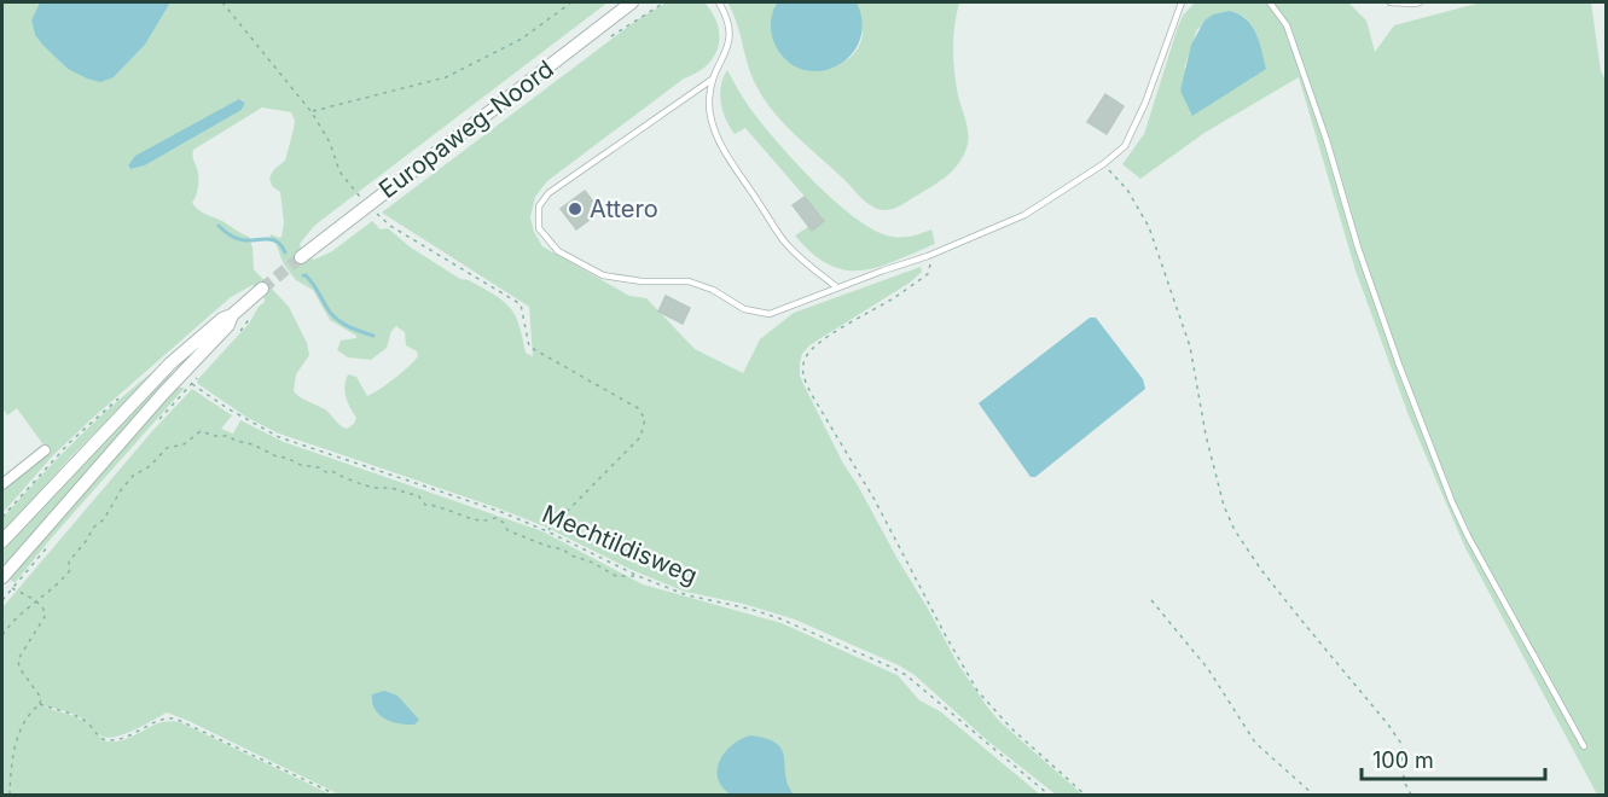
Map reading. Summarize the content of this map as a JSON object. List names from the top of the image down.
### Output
{
  "streets": {
    "street": ["Europaweg-Noord"],
    "path": ["Mechtildisweg"]
  },
  "places": ["Attero"],
  "scale_bar": "100 m"
}
